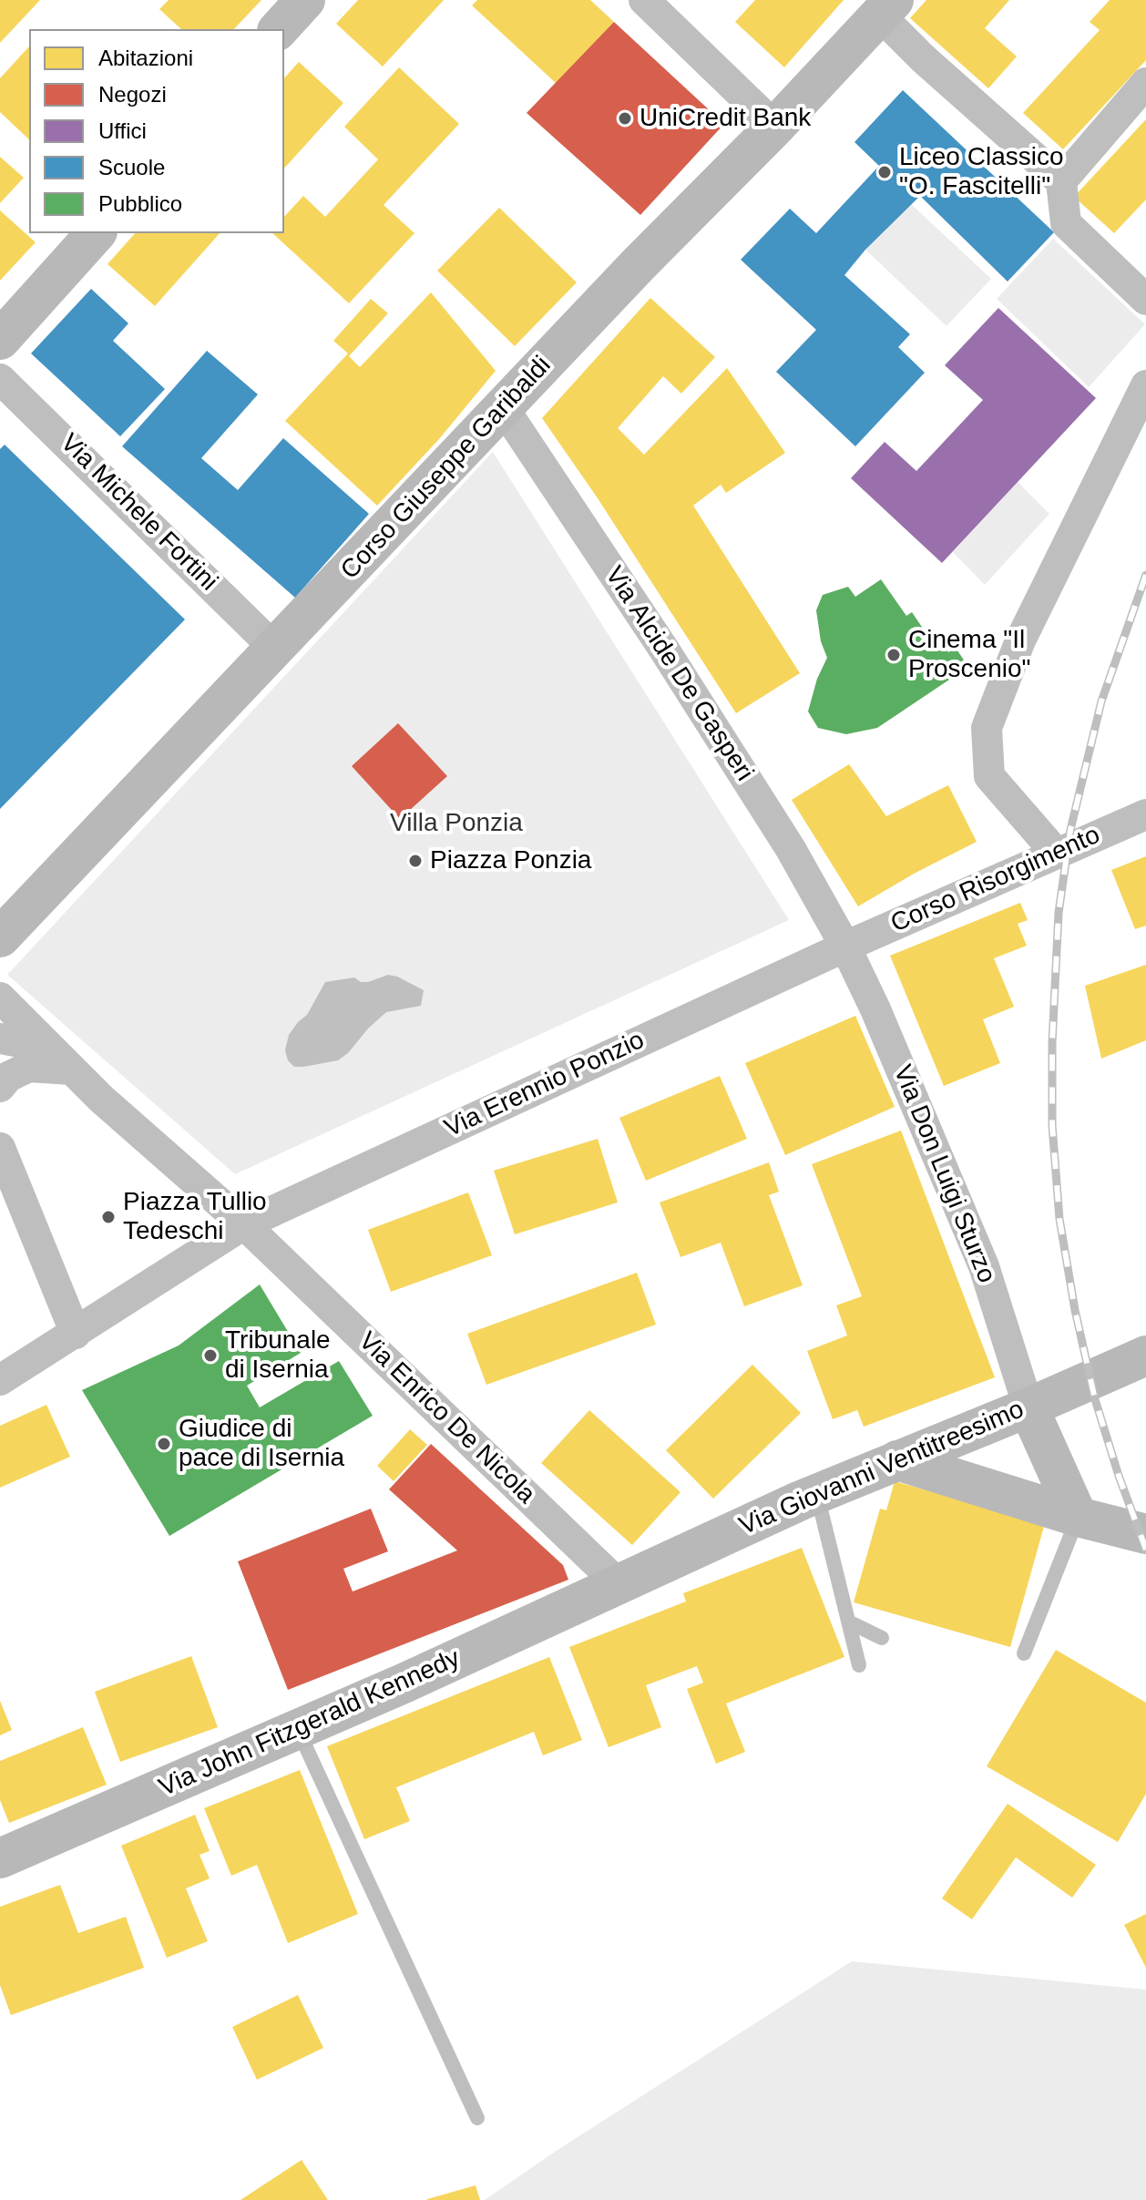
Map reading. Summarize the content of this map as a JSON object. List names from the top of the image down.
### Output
{
  "streets": {
    "street": [
      "Corso Giuseppe Garibaldi",
      "Via Michele Fortini",
      "Via Alcide De Gasperi",
      "Corso Risorgimento",
      "Via Erennio Ponzio",
      "Via Don Luigi Sturzo",
      "Via Enrico De Nicola",
      "Via Giovanni Ventitreesimo",
      "Via John Fitzgerald Kennedy"
    ]
  },
  "crossings": [
    ["Corso Giuseppe Garibaldi", "Via Michele Fortini"],
    ["Corso Giuseppe Garibaldi", "Via Alcide De Gasperi"],
    ["Via Alcide De Gasperi", "Corso Risorgimento"],
    ["Via Alcide De Gasperi", "Via Erennio Ponzio"],
    ["Via Alcide De Gasperi", "Via Don Luigi Sturzo"],
    ["Corso Risorgimento", "Via Erennio Ponzio"],
    ["Corso Risorgimento", "Via Don Luigi Sturzo"],
    ["Via Erennio Ponzio", "Via Don Luigi Sturzo"],
    ["Via Erennio Ponzio", "Via Enrico De Nicola"],
    ["Via Don Luigi Sturzo", "Via Giovanni Ventitreesimo"],
    ["Via Enrico De Nicola", "Via Giovanni Ventitreesimo"],
    ["Via Enrico De Nicola", "Via John Fitzgerald Kennedy"],
    ["Via Giovanni Ventitreesimo", "Via John Fitzgerald Kennedy"]
  ],
  "parks": ["Villa Ponzia"],
  "places": [
    "UniCredit Bank",
    "Liceo Classico \"O. Fascitelli\"",
    "Cinema \"Il Proscenio\"",
    "Piazza Ponzia",
    "Piazza Tullio Tedeschi",
    "Tribunale di Isernia",
    "Giudice di pace di Isernia"
  ],
  "legend": [
    "Abitazioni",
    "Negozi",
    "Uffici",
    "Scuole",
    "Pubblico"
  ]
}
